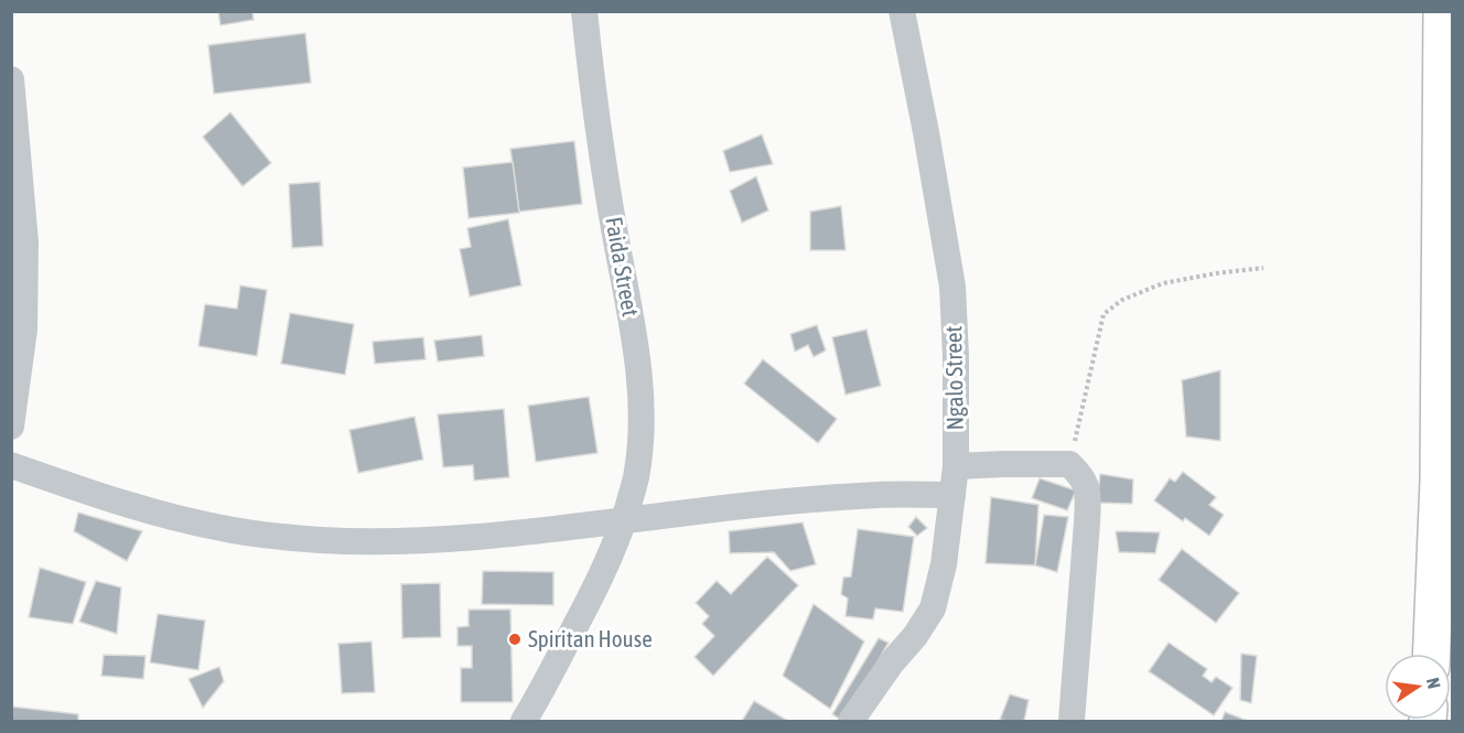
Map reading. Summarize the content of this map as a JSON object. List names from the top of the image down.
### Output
{
  "streets": {
    "street": ["Faida Street", "Ngalo Street"]
  },
  "places": ["Spiritan House"],
  "north": "right"
}
